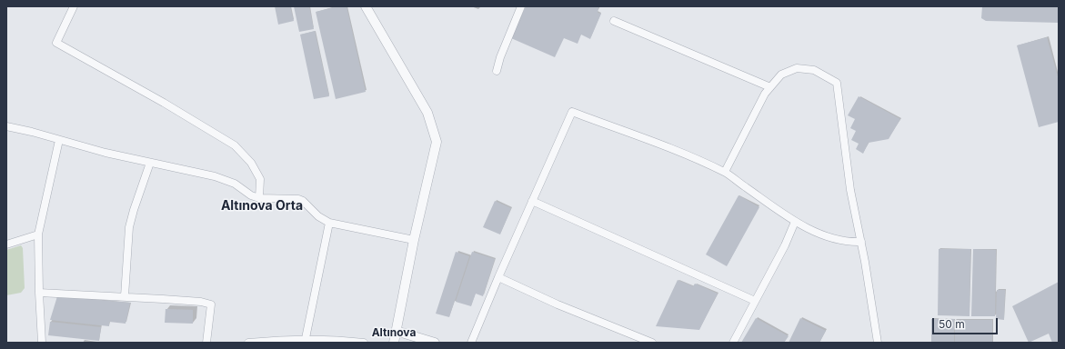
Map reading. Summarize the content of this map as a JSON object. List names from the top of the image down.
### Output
{
  "districts": ["Altınova Orta", "Altınova"],
  "scale_bar": "50 m"
}
